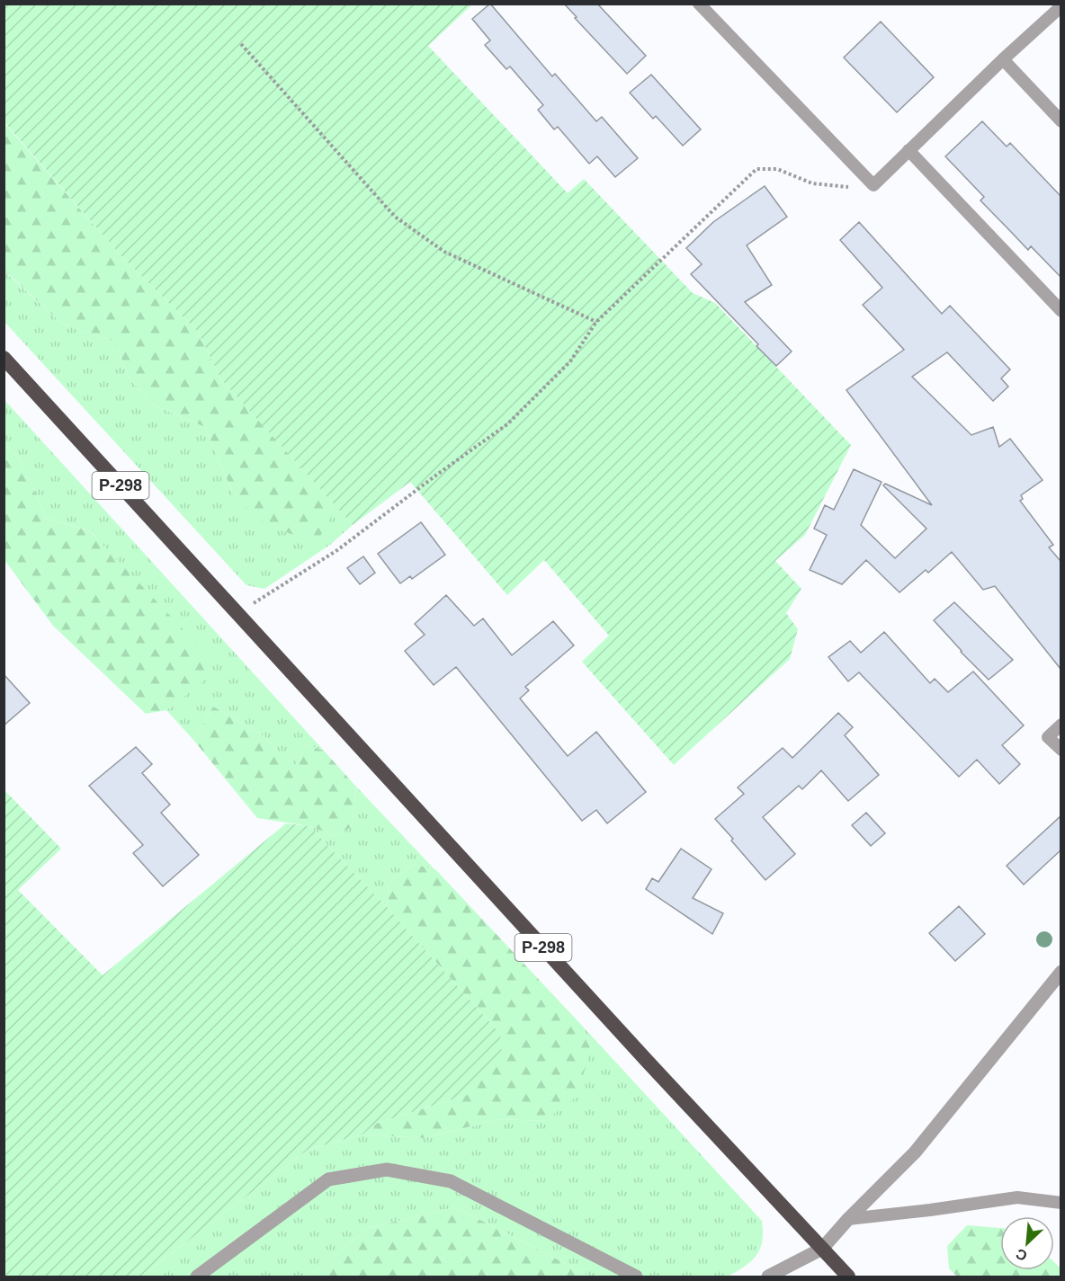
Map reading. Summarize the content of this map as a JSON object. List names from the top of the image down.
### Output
{
  "streets": {
    "highway": ["Р-298"]
  },
  "north": "bottom left"
}
